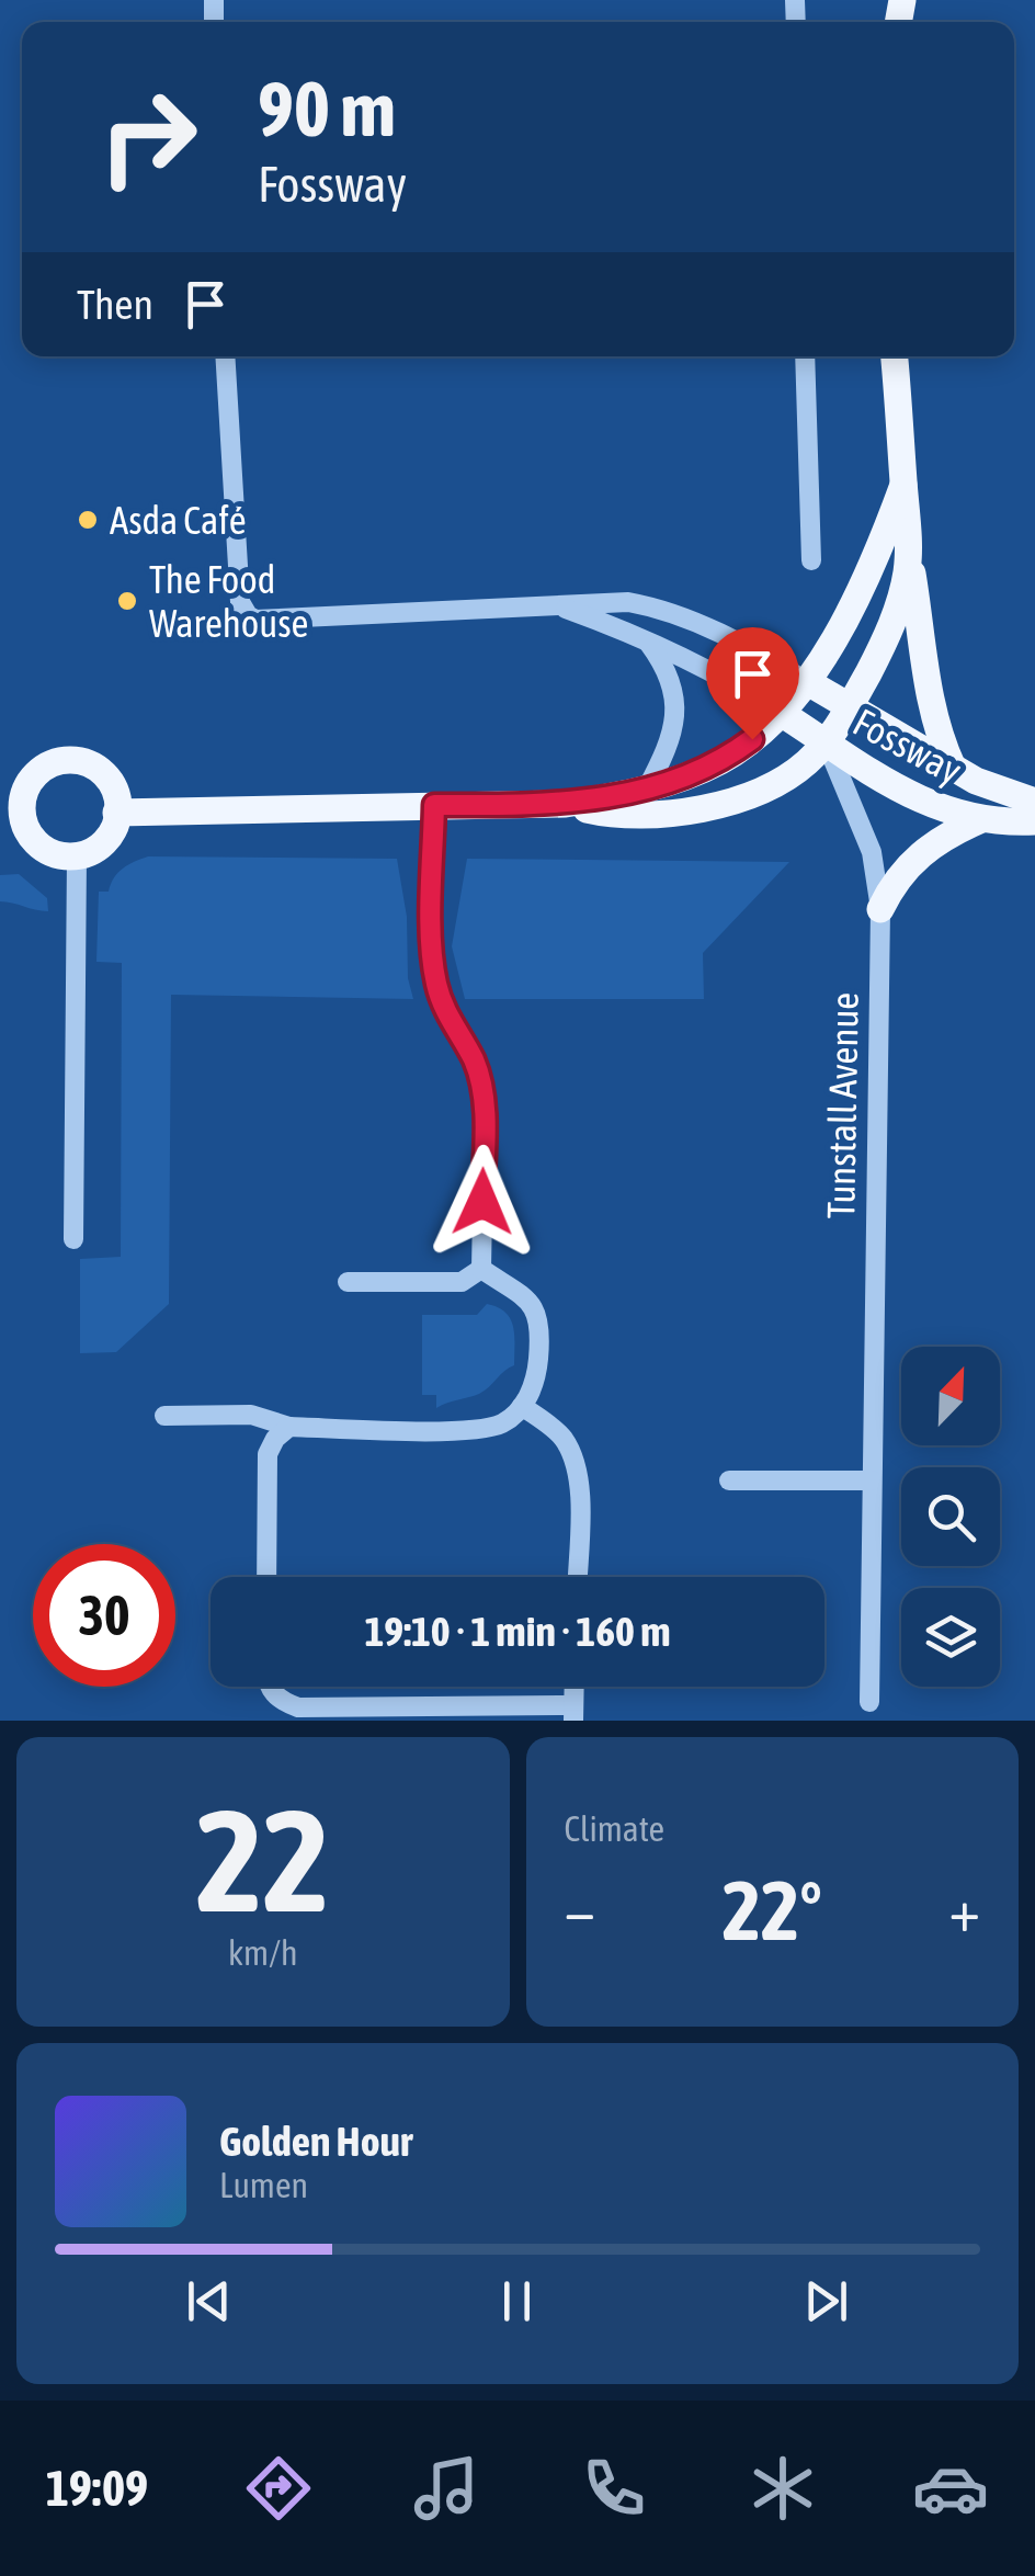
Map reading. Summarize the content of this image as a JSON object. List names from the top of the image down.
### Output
{
  "streets": {
    "main road": ["Fossway"],
    "street": ["Tunstall Avenue"]
  },
  "crossings": [
    ["Fossway", "Tunstall Avenue"]
  ],
  "places": ["Asda Café", "The Food Warehouse"],
  "north": "top right",
  "page": {
    "turn": ["90 m", "Fossway"],
    "then": "Then",
    "limit": "30",
    "trip": "19:10 · 1 min · 160 m",
    "tile": [
      ["22", "km/h"],
      "Climate"
    ],
    "heat": ["−", "22°", "+"],
    "song": ["Golden Hour", "Lumen"],
    "tabs": "19:09"
  }
}
